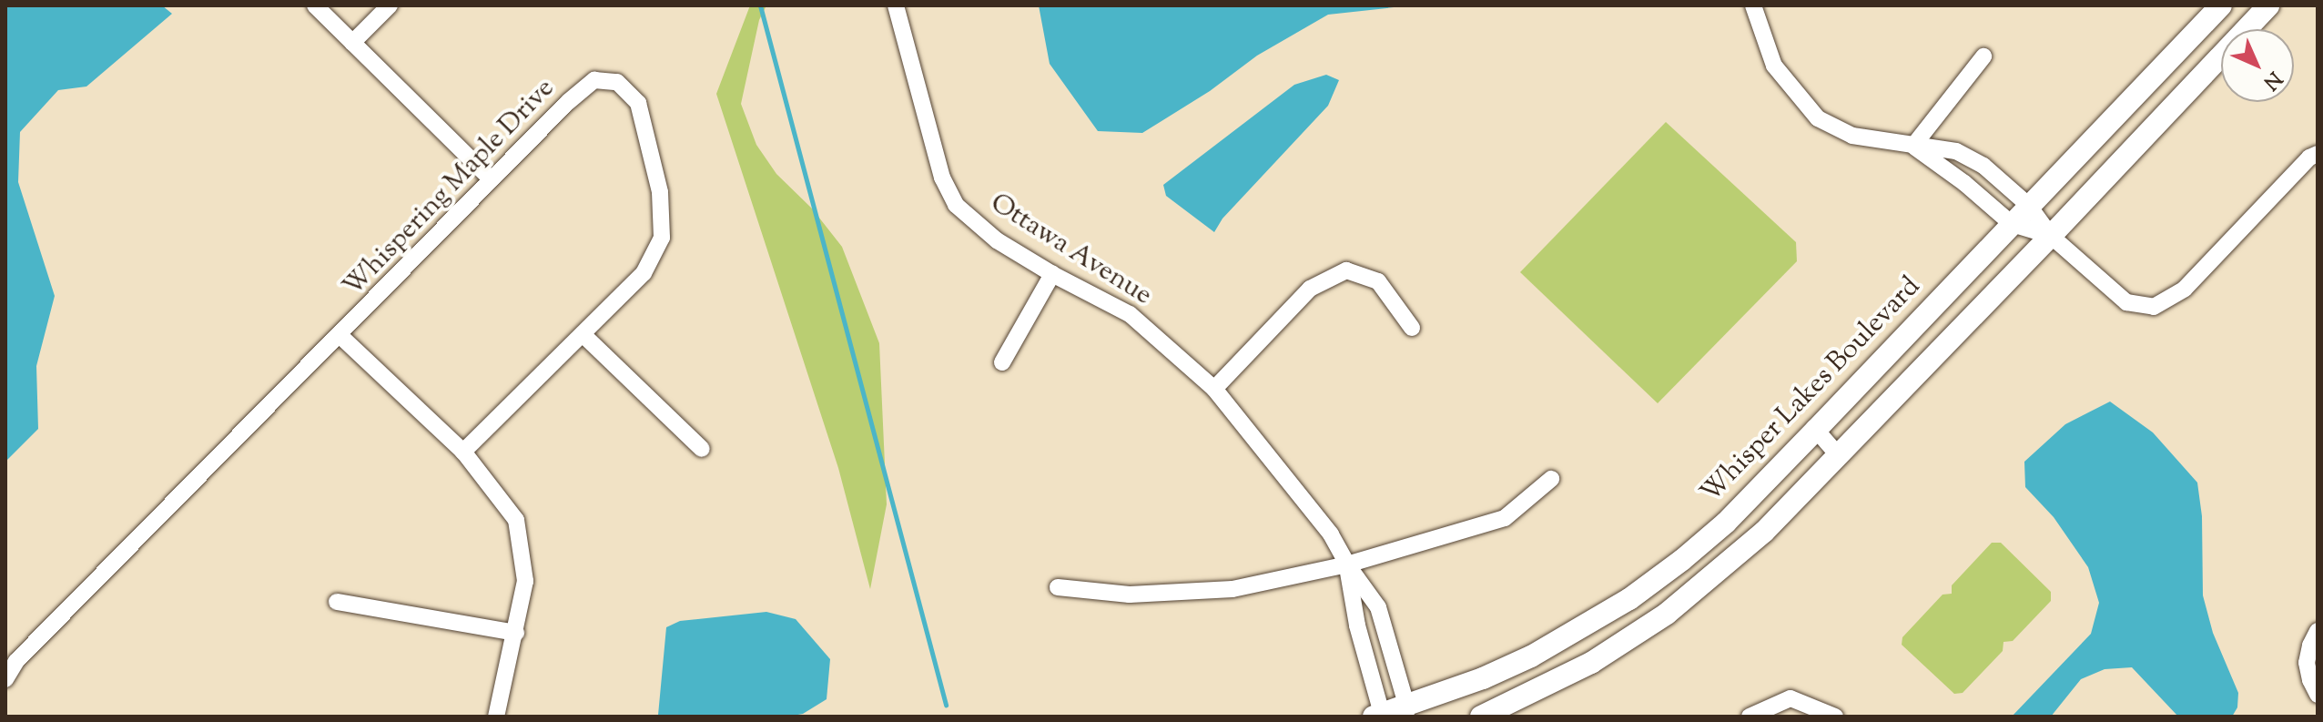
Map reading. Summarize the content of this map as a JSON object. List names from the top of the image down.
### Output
{
  "streets": {
    "street": ["Whispering Maple Drive", "Ottawa Avenue", "Whisper Lakes Boulevard"]
  },
  "crossings": [
    ["Ottawa Avenue", "Whisper Lakes Boulevard"]
  ],
  "north": "bottom right"
}
